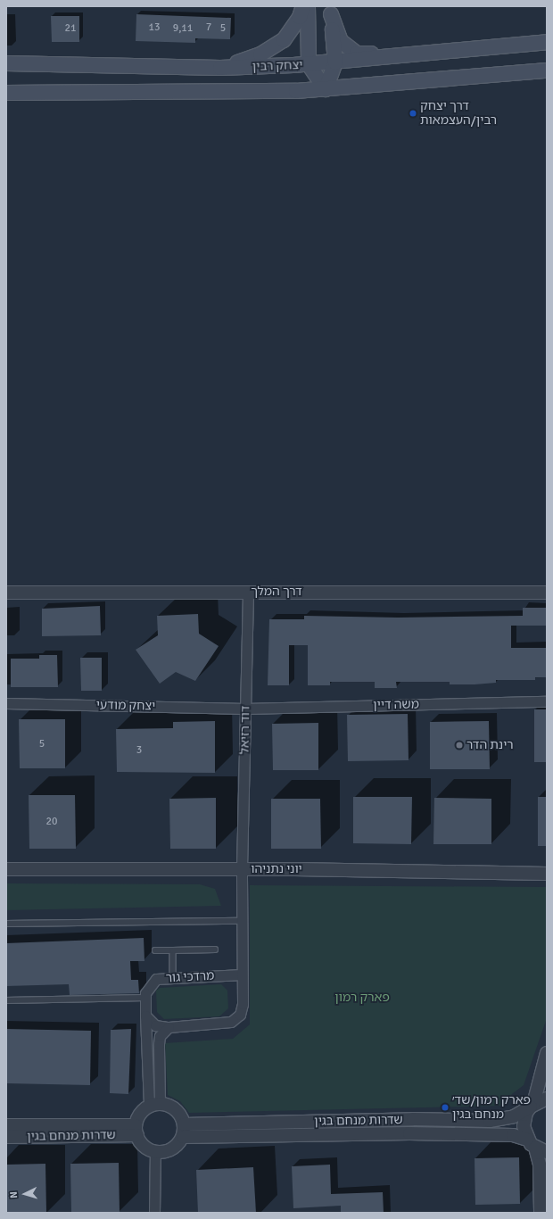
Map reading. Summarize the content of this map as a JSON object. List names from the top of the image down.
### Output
{
  "streets": {
    "main road": ["יצחק רבין"],
    "street": [
      "דרך המלך",
      "משה דיין",
      "יצחק מודעי",
      "דוד רזיאל",
      "יוני נתניהו",
      "מרדכי גור",
      "שדרות מנחם בגין"
    ]
  },
  "crossings": [
    ["דרך המלך", "דוד רזיאל"],
    ["משה דיין", "יצחק מודעי"],
    ["משה דיין", "דוד רזיאל"],
    ["יצחק מודעי", "דוד רזיאל"],
    ["דוד רזיאל", "יוני נתניהו"],
    ["מרדכי גור", "שדרות מנחם בגין"]
  ],
  "parks": ["פארק רמון"],
  "places": ["דרך יצחק רבין/העצמאות", "רינת הדר", "פארק רמון/שד׳ מנחם בגין"],
  "house_numbers": [
    "13",
    "7",
    "21",
    "9,11",
    "5",
    "5",
    "3",
    "20"
  ],
  "north": "left"
}
